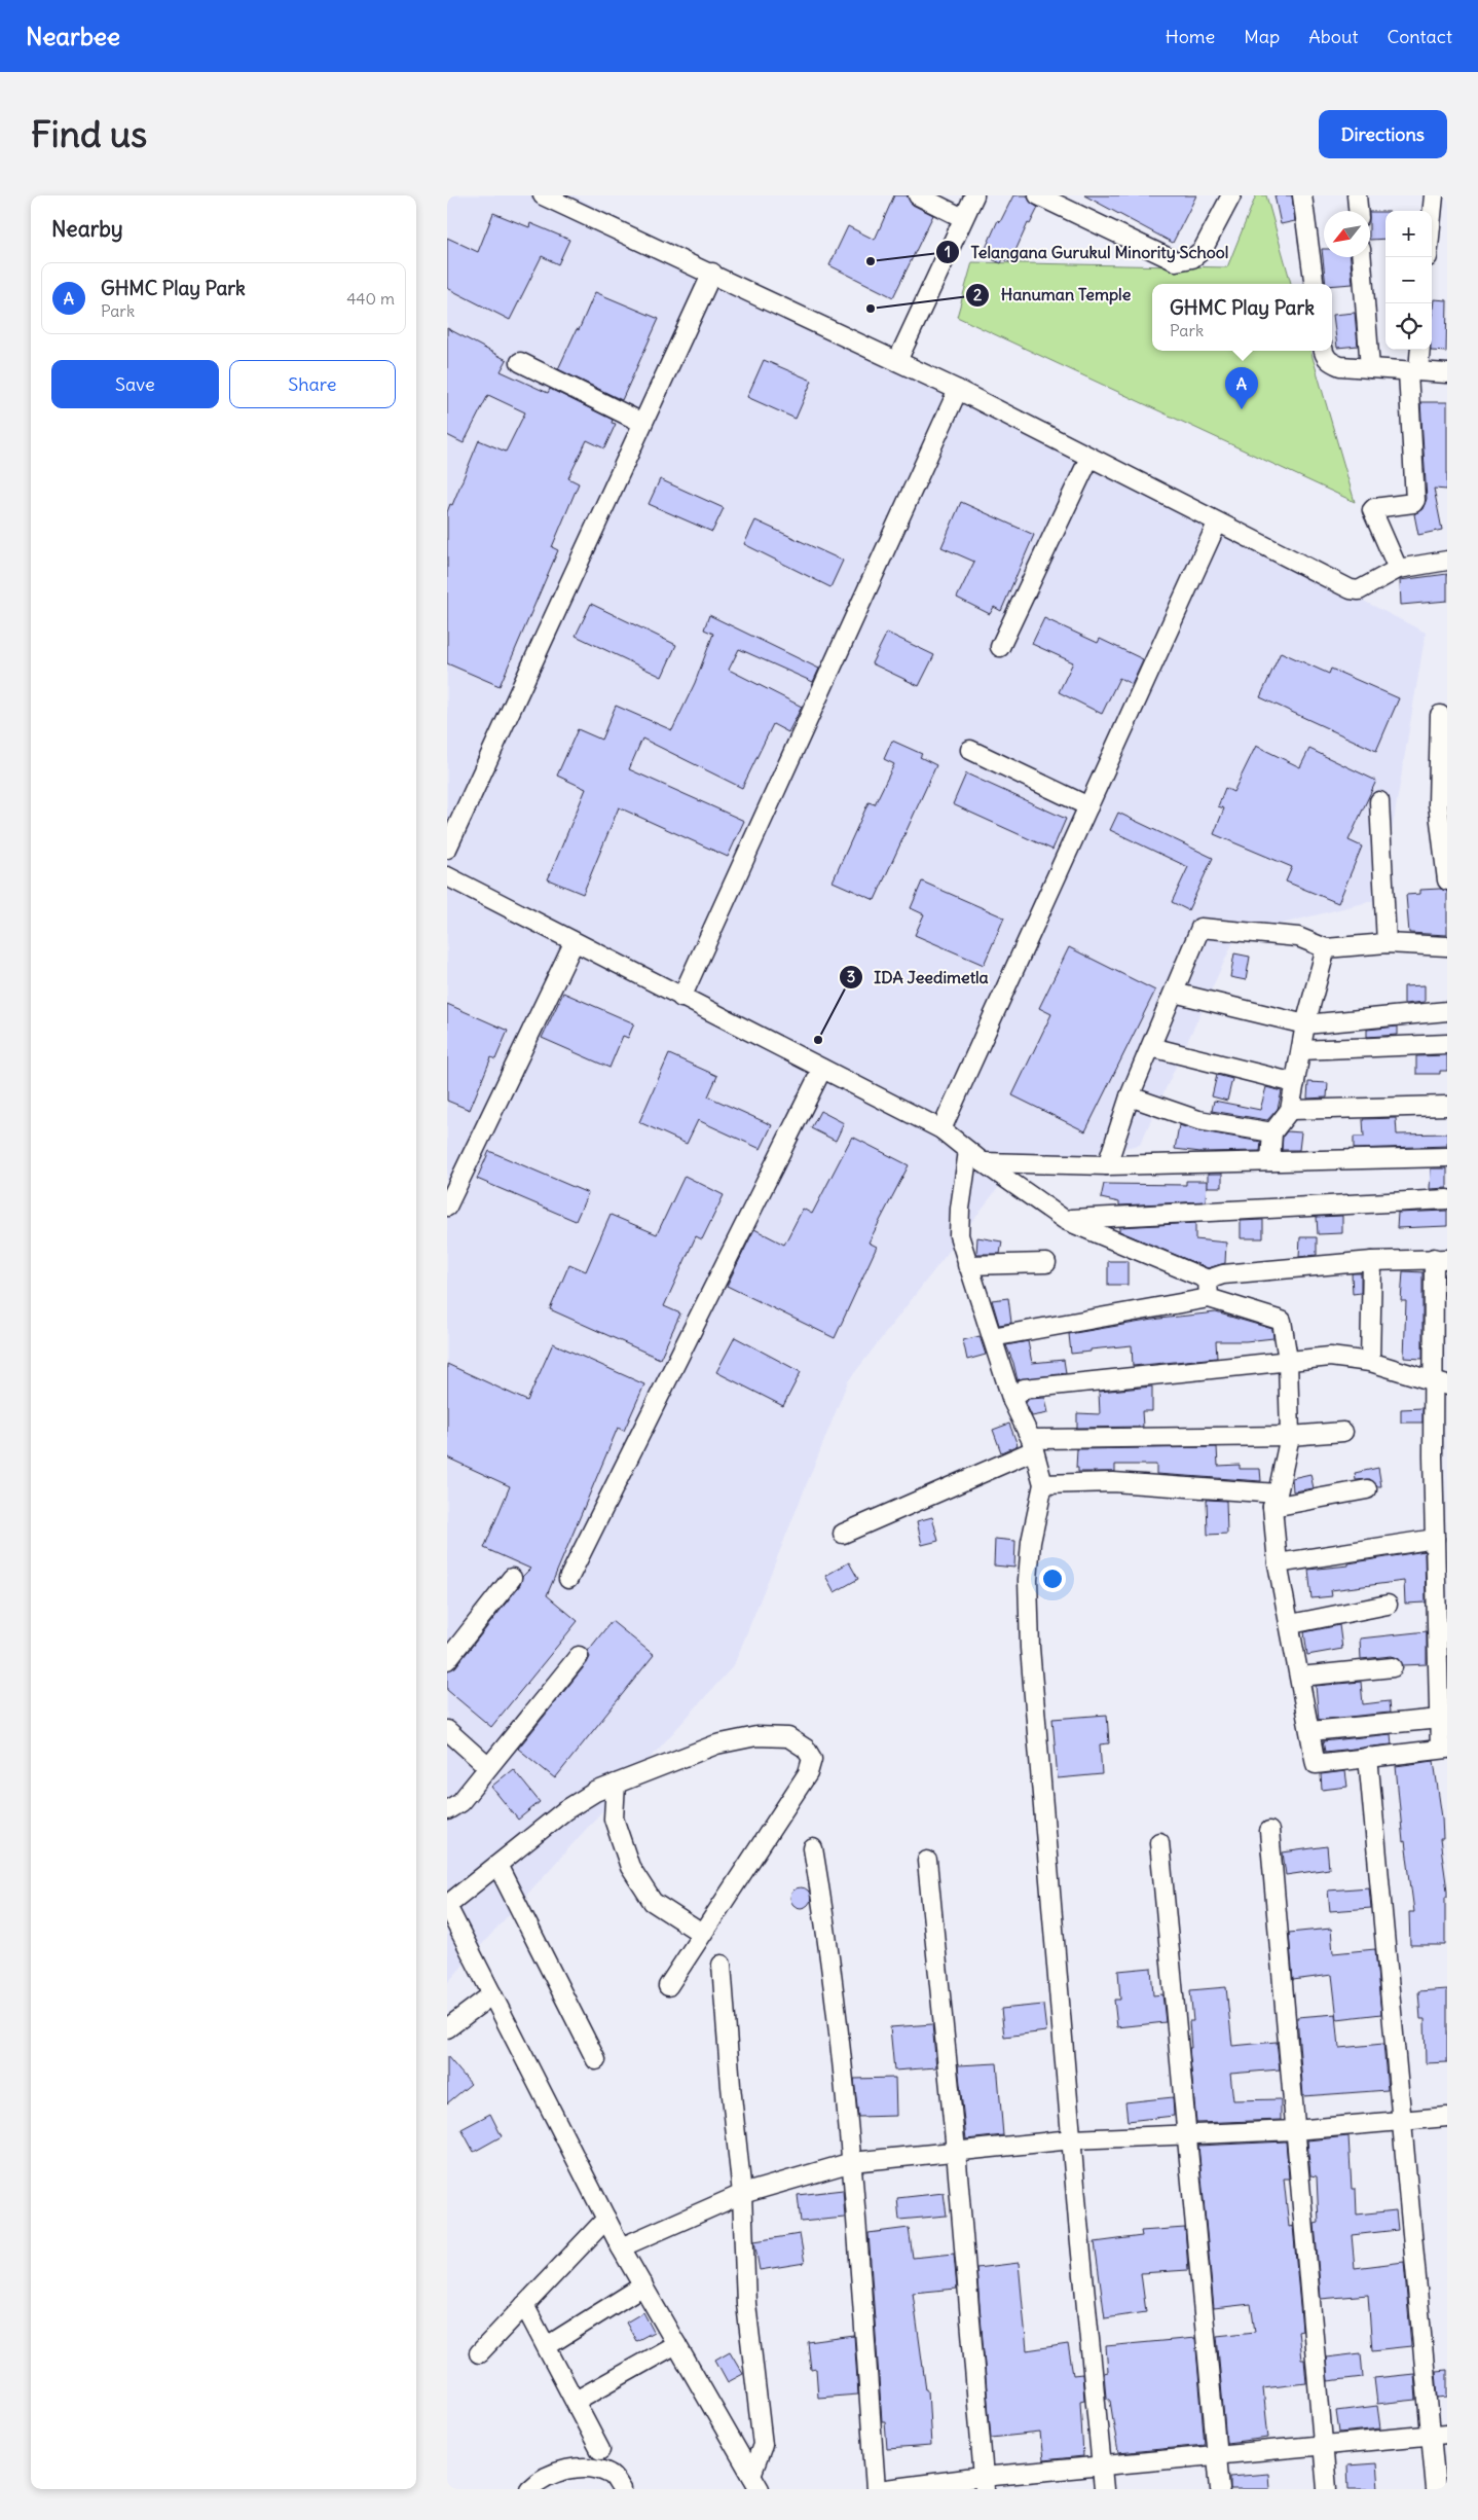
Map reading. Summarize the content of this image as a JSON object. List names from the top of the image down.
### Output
{
  "places": ["Telangana Gurukul Minority School", "Hanuman Temple", "IDA Jeedimetla"],
  "north": "bottom left",
  "page": {
    "header": "Nearbee",
    "nav": [
      "Home",
      "Map",
      "About",
      "Contact"
    ],
    "buttons": [
      "Directions",
      ["Save", "Share"]
    ],
    "title": "Find us",
    "heading": "Nearby",
    "map_buttons": ["+", "−"],
    "list": [
      {
        "mark": "A",
        "name": "GHMC Play Park",
        "note": "Park",
        "value": "440 m"
      }
    ],
    "popup": ["GHMC Play Park", "Park"],
    "pins": "A"
  }
}
